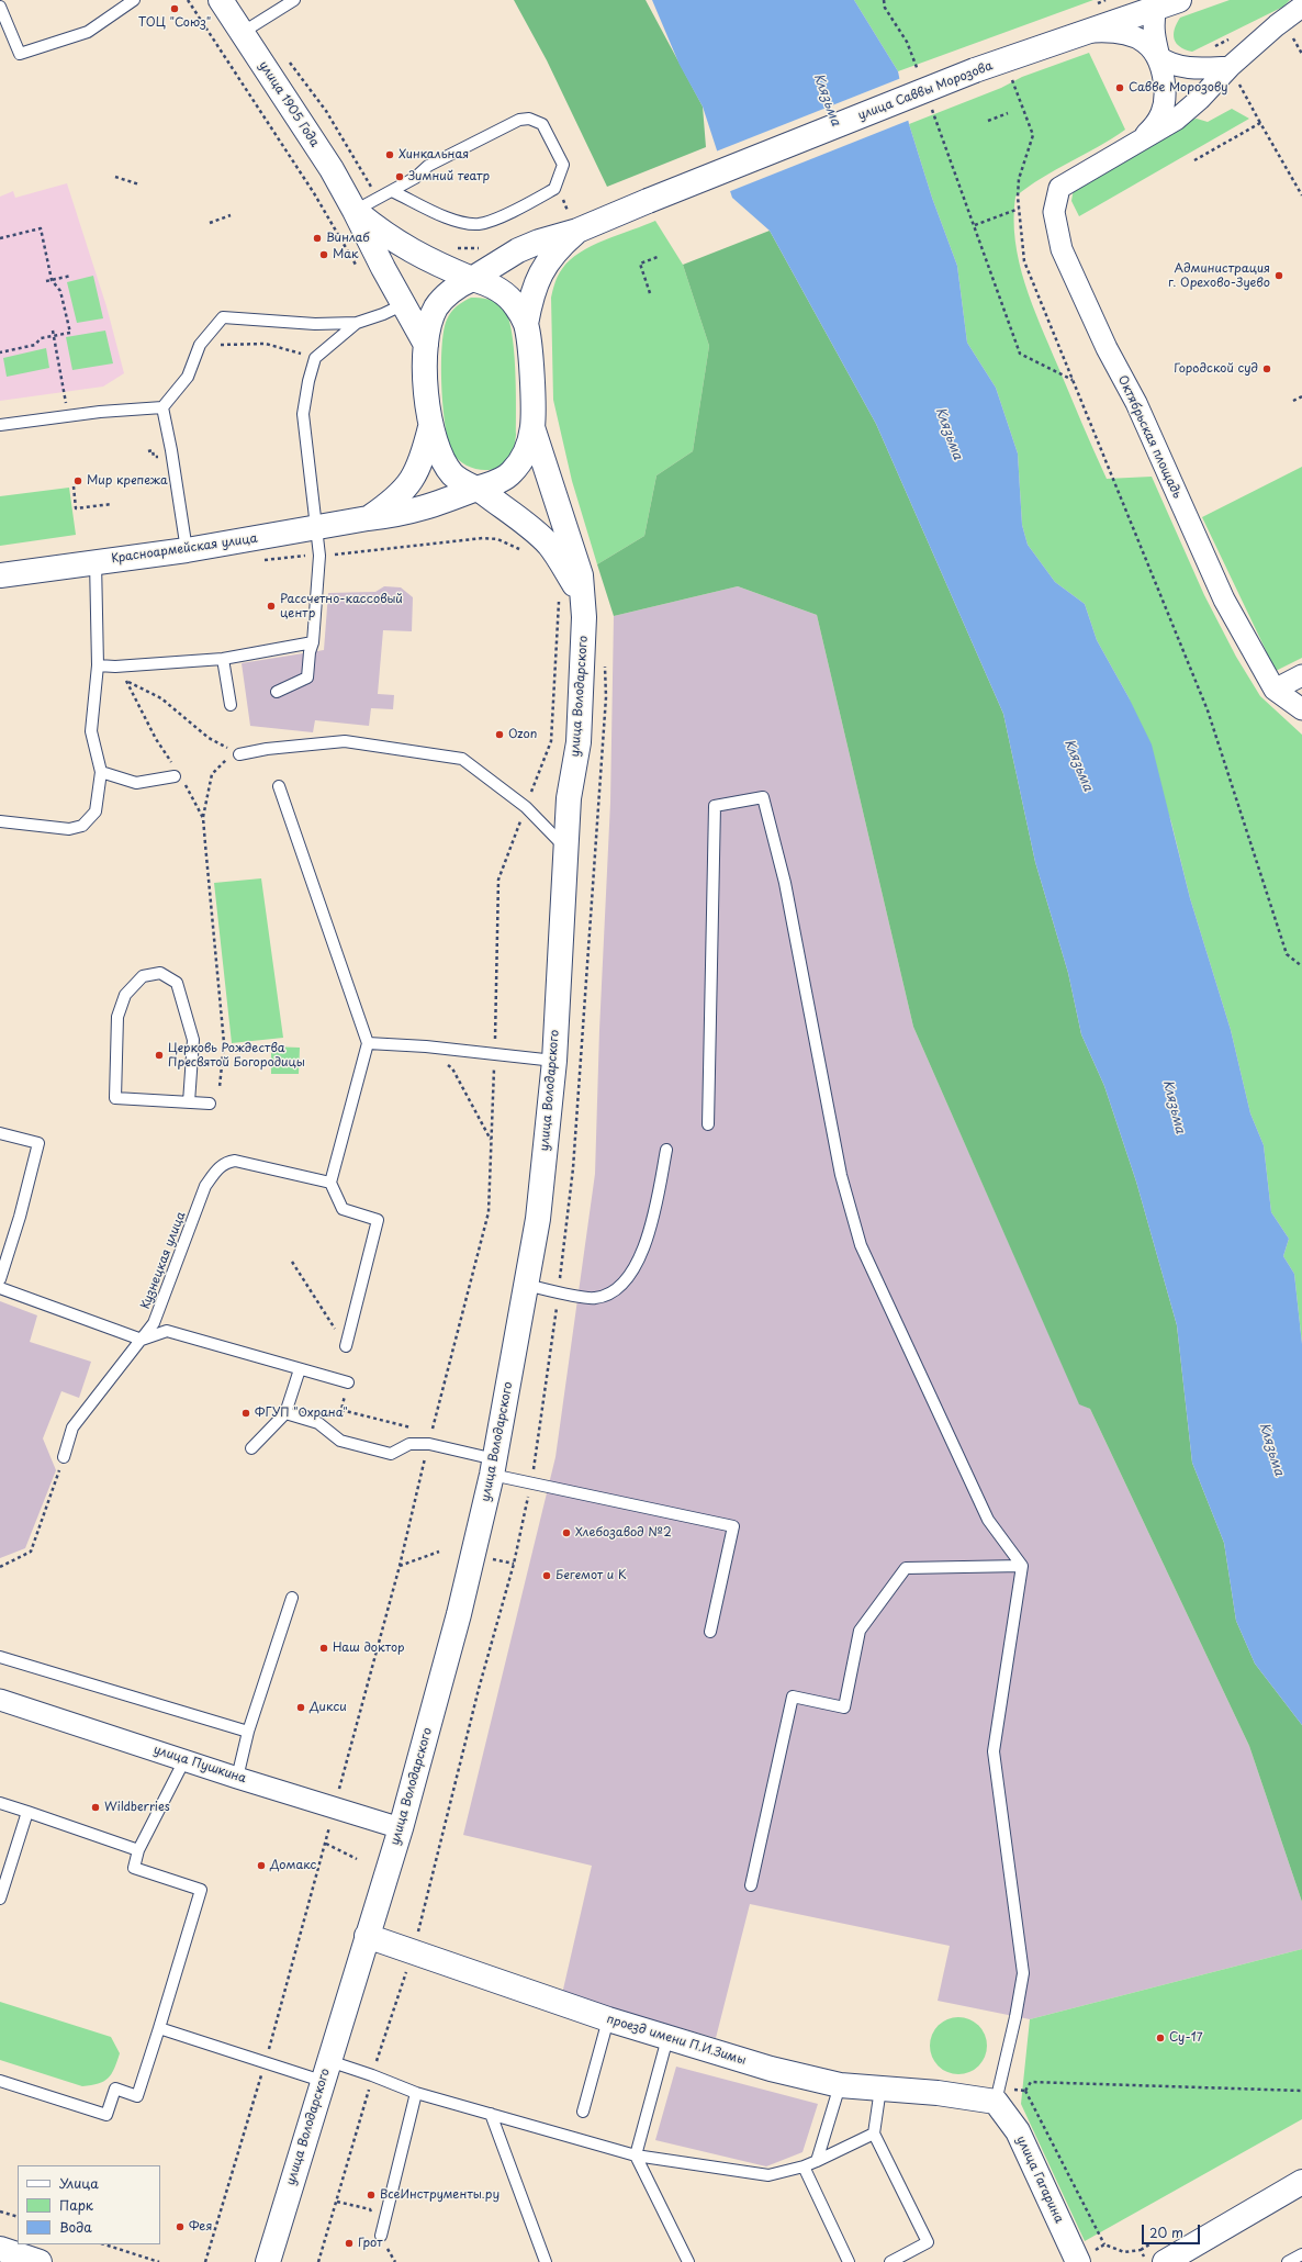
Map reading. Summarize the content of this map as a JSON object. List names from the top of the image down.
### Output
{
  "streets": {
    "main road": [
      "улица Саввы Морозова",
      "улица 1905 Года",
      "Красноармейская улица",
      "улица Володарского",
      "проезд имени П.И.Зимы",
      "улица Гагарина"
    ],
    "street": ["Октябрьская площадь", "улица Пушкина"],
    "lane": ["Кузнецкая улица"]
  },
  "crossings": [
    ["улица Саввы Морозова", "улица 1905 Года"],
    ["Красноармейская улица", "улица Володарского"],
    ["улица Володарского", "улица Пушкина"],
    ["улица Володарского", "проезд имени П.И.Зимы"],
    ["проезд имени П.И.Зимы", "улица Гагарина"]
  ],
  "water": ["Клязьма"],
  "places": [
    "ТОЦ \"Союз\"",
    "Савве Морозову",
    "Хинкальная",
    "Зимний театр",
    "Винлаб",
    "Мак",
    "Администрация г. Орехово-Зуево",
    "Городской суд",
    "Мир крепежа",
    "Рассчетно-кассовый центр",
    "Ozon",
    "Церковь Рождества Пресвятой Богородицы",
    "ФГУП \"Охрана\"",
    "Хлебозавод №2",
    "Бегемот и К",
    "Наш доктор",
    "Дикси",
    "Wildberries",
    "Домакс",
    "Су-17",
    "ВсеИнструменты.ру",
    "Фея",
    "Грот"
  ],
  "legend": ["Улица", "Парк", "Вода"],
  "scale_bar": "20 m"
}
